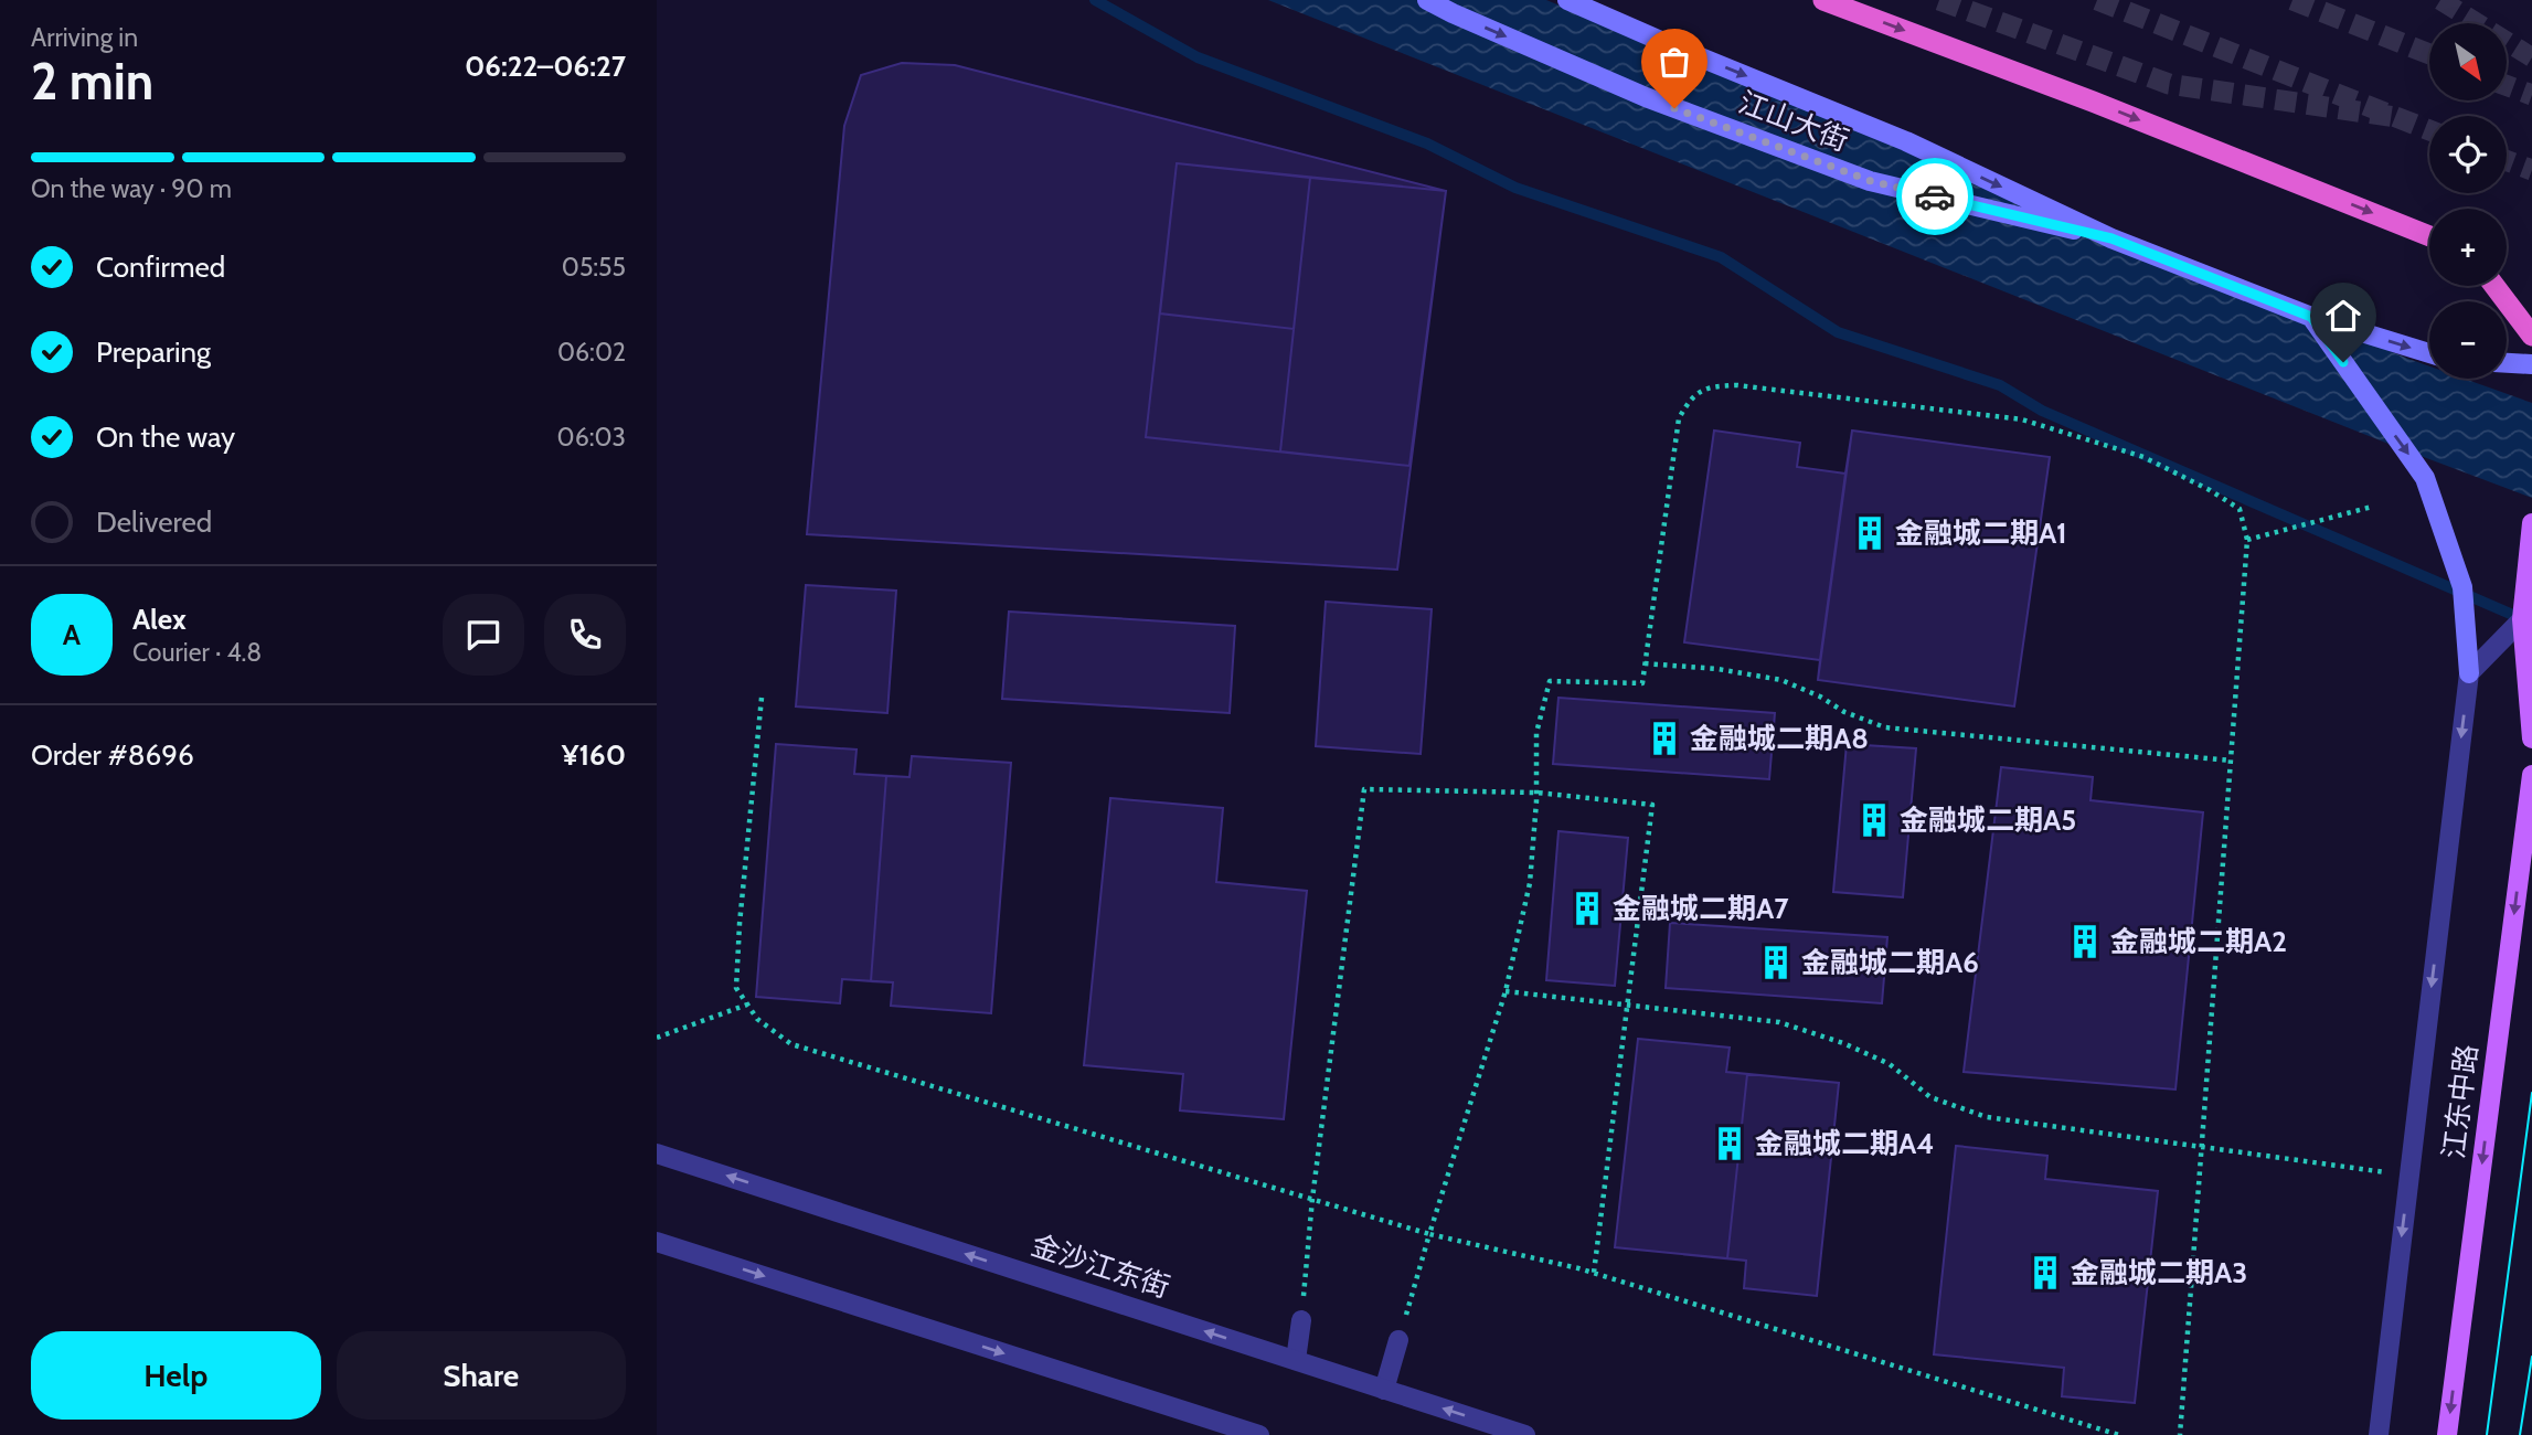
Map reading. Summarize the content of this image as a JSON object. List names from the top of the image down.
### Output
{
  "streets": {
    "main road": ["江山大街", "江东中路"],
    "street": ["金沙江东街"]
  },
  "one_way": ["江山大街", "江东中路"],
  "places": {
    "building": [
      "金融城二期A1",
      "金融城二期A8",
      "金融城二期A5",
      "金融城二期A7",
      "金融城二期A2",
      "金融城二期A6",
      "金融城二期A4",
      "金融城二期A3"
    ]
  },
  "north": "bottom right",
  "page": {
    "heading": ["2 min", "Arriving in", "06:22–06:27"],
    "panel": [
      "Alex",
      "Courier · 4.8",
      "Order #8696",
      "¥160"
    ],
    "map_buttons": ["+", "−"],
    "bar": "On the way · 90 m",
    "list": [
      ["Confirmed", "05:55"],
      ["Preparing", "06:02"],
      ["On the way", "06:03"],
      "Delivered"
    ],
    "round": "A",
    "buttons": ["Help", "Share"]
  }
}
